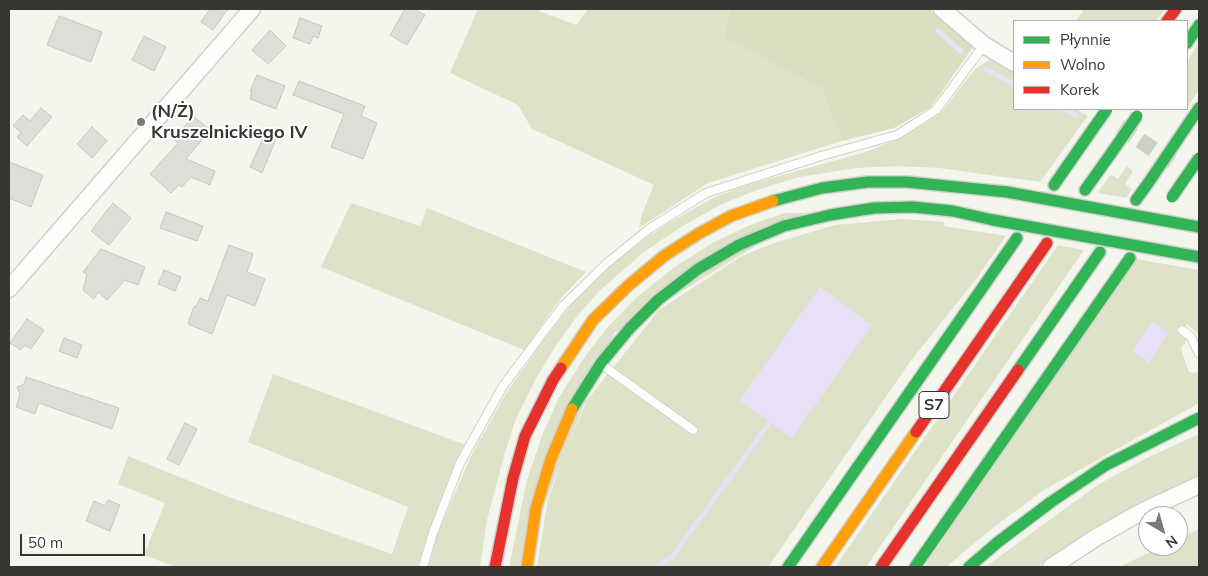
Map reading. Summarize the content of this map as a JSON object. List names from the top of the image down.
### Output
{
  "streets": {
    "highway": ["S7"]
  },
  "places": ["(N/Ż) Kruszelnickiego IV"],
  "legend": ["Płynnie", "Wolno", "Korek"],
  "scale_bar": "50 m",
  "north": "bottom right"
}
